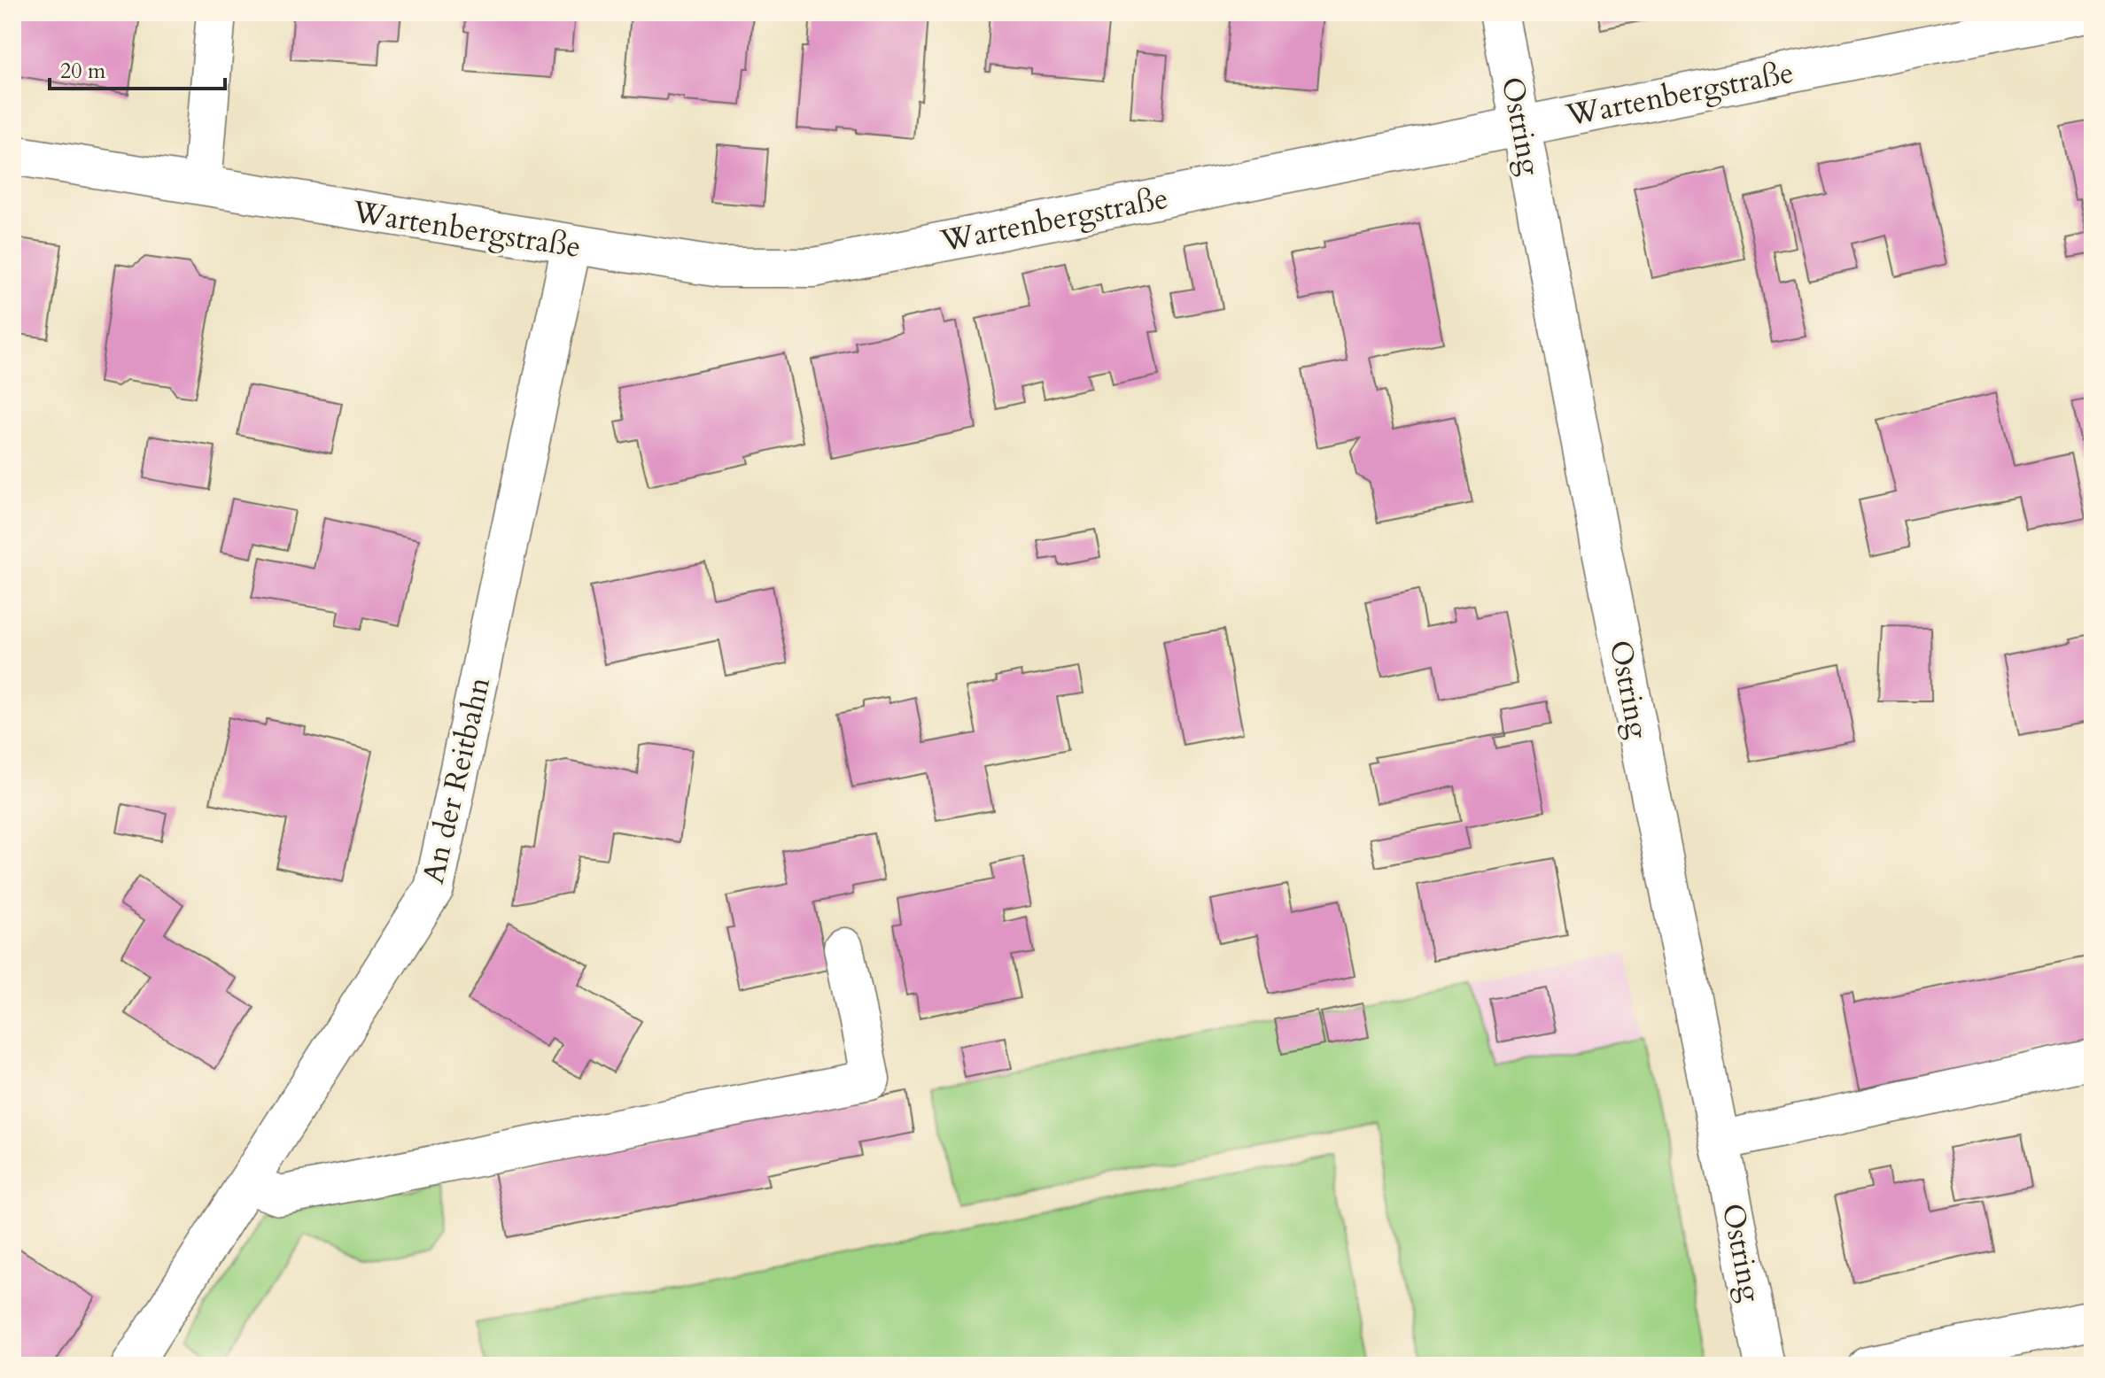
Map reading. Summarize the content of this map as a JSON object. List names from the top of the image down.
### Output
{
  "streets": {
    "street": ["Wartenbergstraße", "Ostring", "An der Reitbahn"]
  },
  "crossings": [
    ["Wartenbergstraße", "Ostring"],
    ["Wartenbergstraße", "An der Reitbahn"]
  ],
  "scale_bar": "20 m"
}
